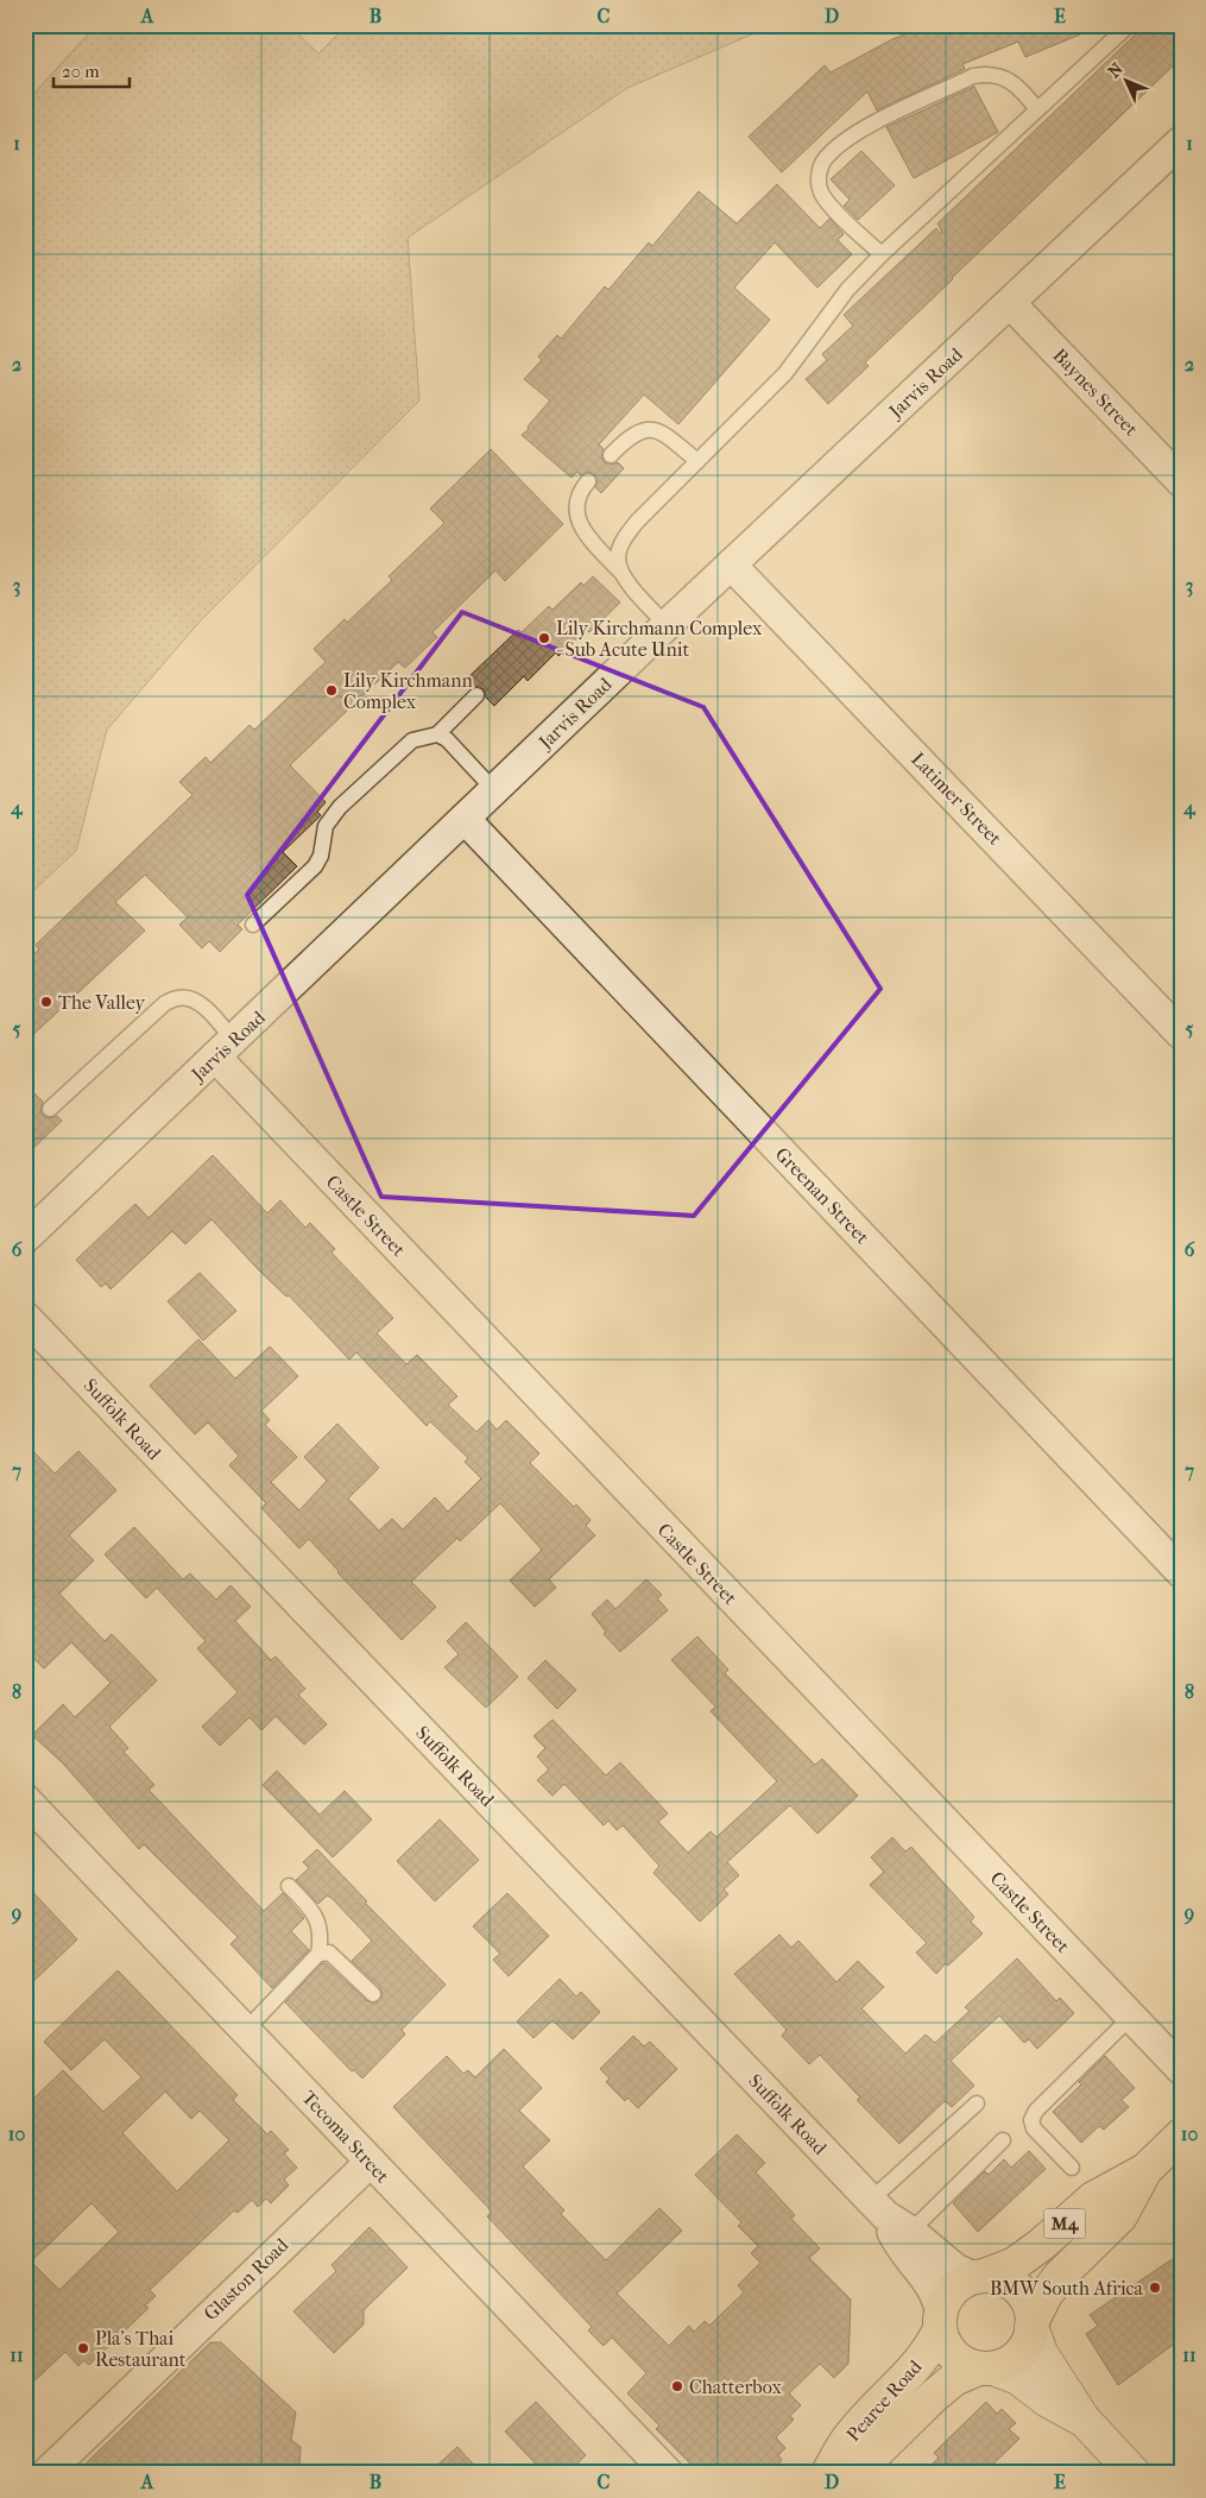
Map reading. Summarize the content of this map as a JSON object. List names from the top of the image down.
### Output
{
  "streets": {
    "main road": ["M4", "Pearce Road"],
    "street": [
      "Jarvis Road",
      "Baynes Street",
      "Latimer Street",
      "Greenan Street",
      "Castle Street",
      "Suffolk Road",
      "Tecoma Street",
      "Glaston Road"
    ]
  },
  "crossings": [
    ["Jarvis Road", "Baynes Street"],
    ["Jarvis Road", "Latimer Street"],
    ["Jarvis Road", "Greenan Street"],
    ["Jarvis Road", "Castle Street"],
    ["Suffolk Road", "Pearce Road"],
    ["Tecoma Street", "Glaston Road"]
  ],
  "places": [
    "Lily Kirchmann Complex - Sub Acute Unit",
    "Lily Kirchmann Complex",
    "The Valley",
    "BMW South Africa",
    "Pla's Thai Restaurant",
    "Chatterbox"
  ],
  "scale_bar": "20 m",
  "north": "top left",
  "grid": {
    "columns": [
      "A",
      "B",
      "C",
      "D",
      "E"
    ],
    "rows": [
      "1",
      "2",
      "3",
      "4",
      "5",
      "6",
      "7",
      "8",
      "9",
      "10",
      "11"
    ]
  }
}
